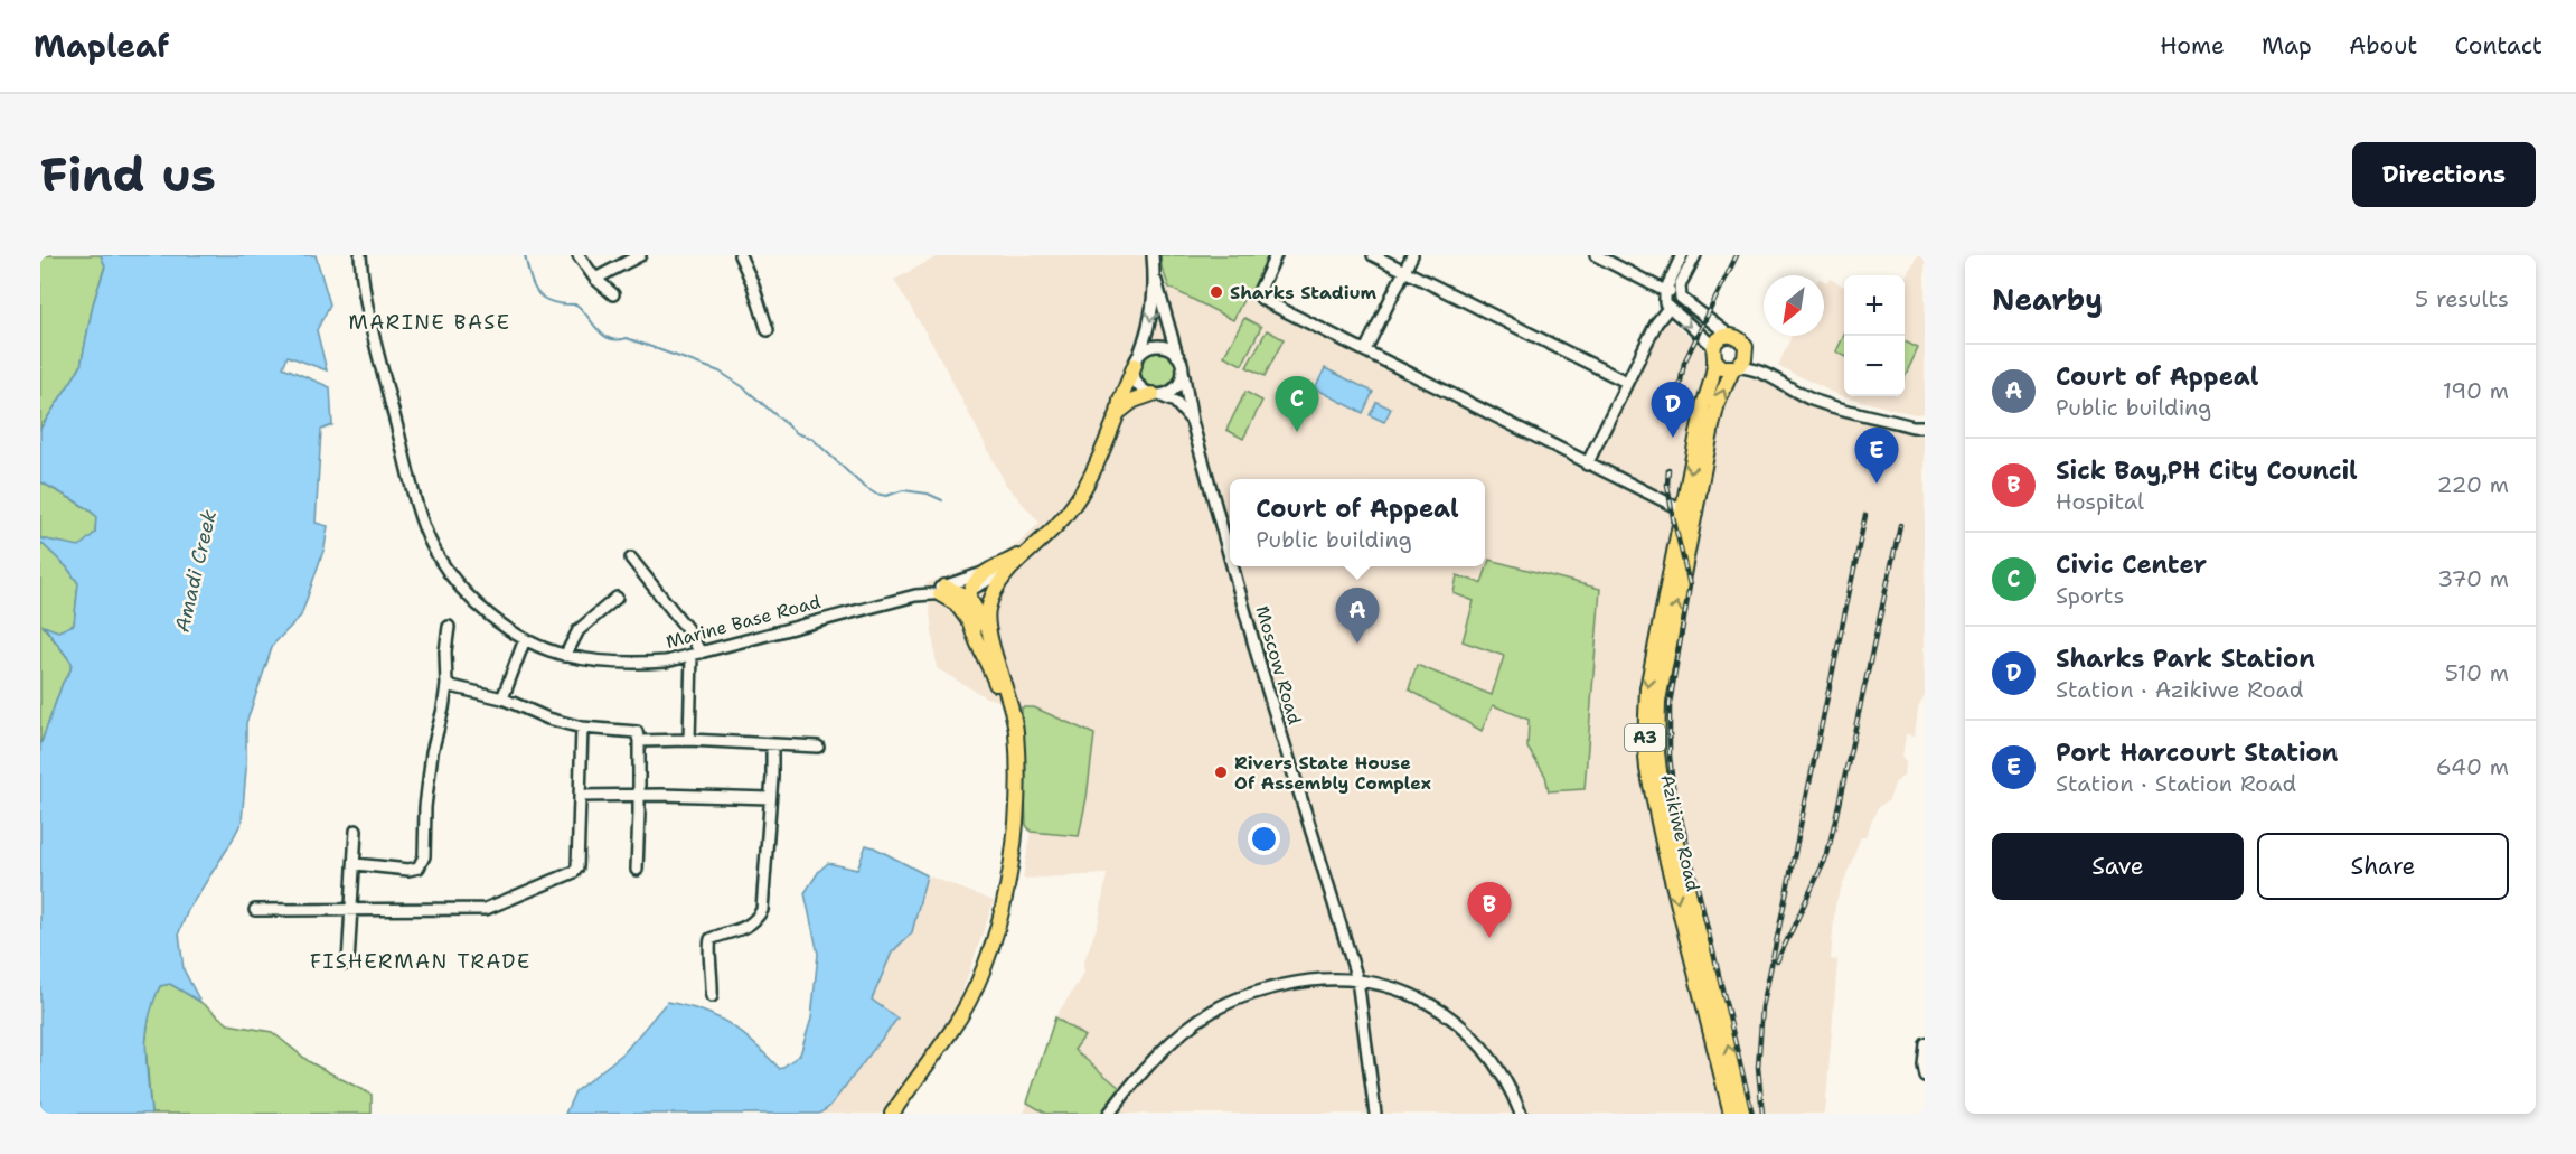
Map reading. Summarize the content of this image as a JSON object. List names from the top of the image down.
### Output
{
  "streets": {
    "main road": ["A3", "Azikiwe Road"],
    "street": ["Marine Base Road", "Moscow Road"]
  },
  "crossings": [
    ["A3", "Azikiwe Road"]
  ],
  "districts": ["MARINE BASE", "FISHERMAN TRADE"],
  "water": ["Amadi Creek"],
  "places": ["Sharks Stadium", "Rivers State House Of Assembly Complex"],
  "north": "bottom left",
  "page": {
    "header": "Mapleaf",
    "nav": [
      "Home",
      "Map",
      "About",
      "Contact"
    ],
    "buttons": [
      "Directions",
      ["Save", "Share"]
    ],
    "title": "Find us",
    "heading": ["Nearby", "5 results"],
    "map_buttons": ["+", "−"],
    "list": [
      {
        "mark": "A",
        "name": "Court of Appeal",
        "note": "Public building",
        "value": "190 m"
      },
      {
        "mark": "B",
        "name": "Sick Bay,PH City Council",
        "note": "Hospital",
        "value": "220 m"
      },
      {
        "mark": "C",
        "name": "Civic Center",
        "note": "Sports",
        "value": "370 m"
      },
      {
        "mark": "D",
        "name": "Sharks Park Station",
        "note": "Station · Azikiwe Road",
        "value": "510 m"
      },
      {
        "mark": "E",
        "name": "Port Harcourt Station",
        "note": "Station · Station Road",
        "value": "640 m"
      }
    ],
    "pins": [
      "C",
      "D",
      "E",
      "A",
      "B"
    ],
    "popup": ["Court of Appeal", "Public building"]
  }
}
